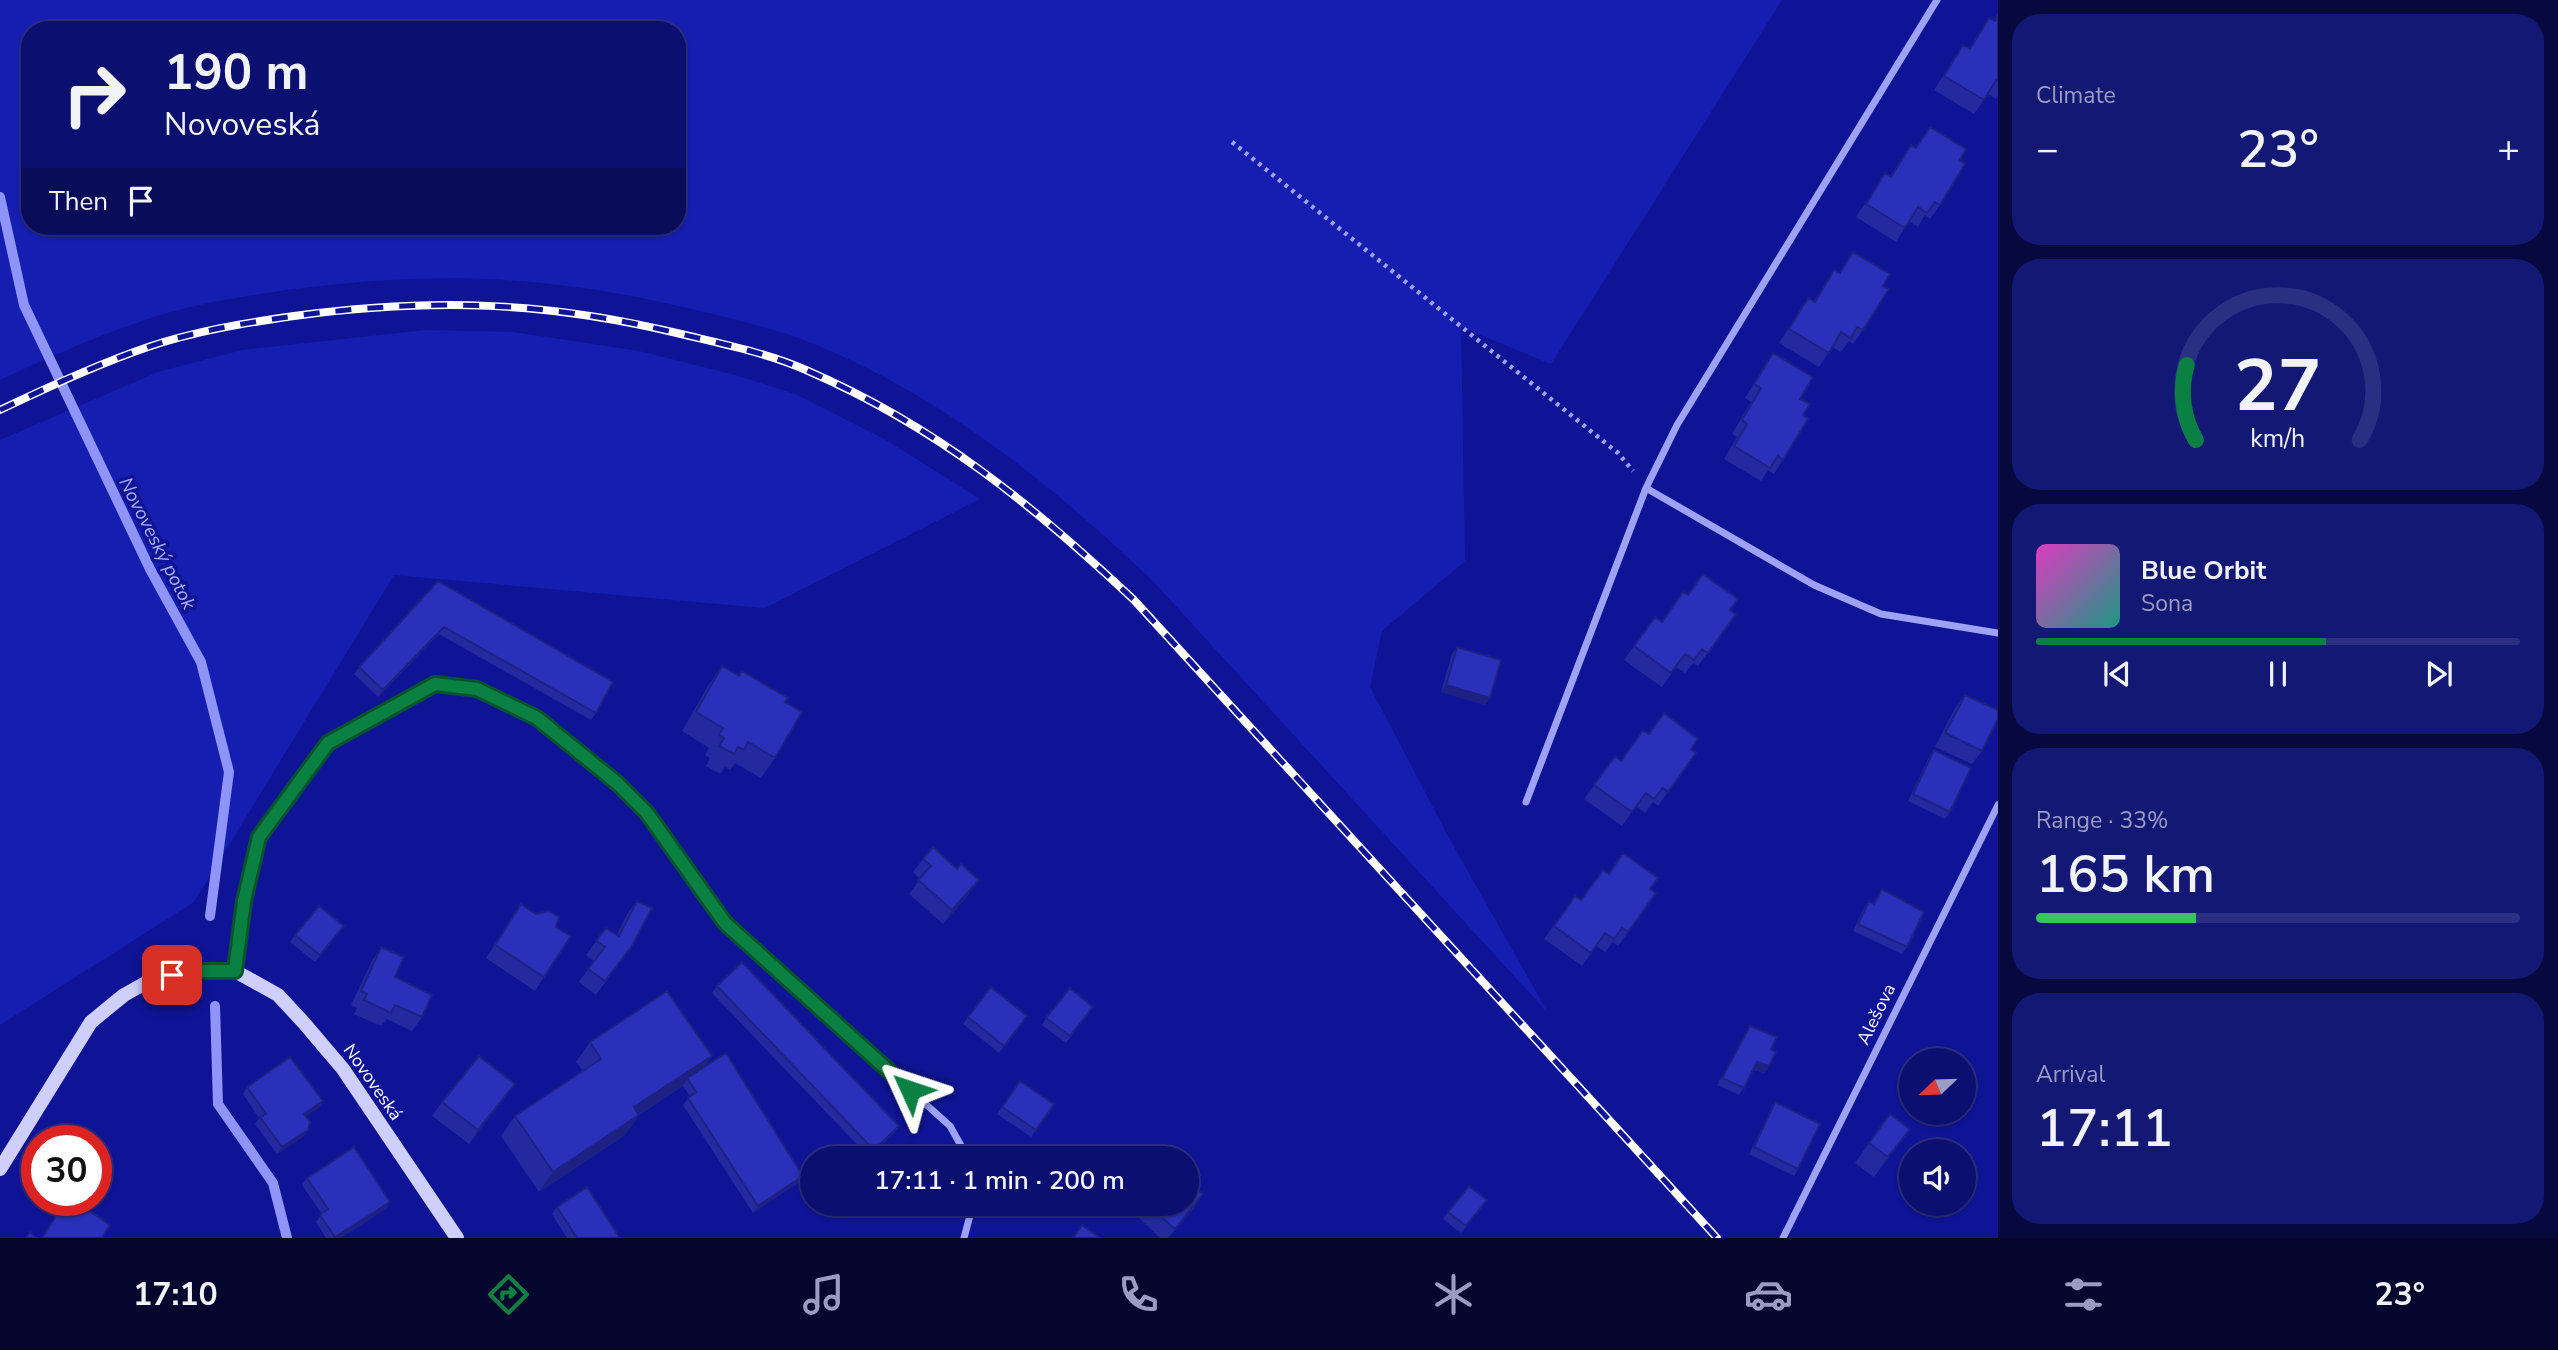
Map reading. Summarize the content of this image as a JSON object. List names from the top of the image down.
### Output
{
  "streets": {
    "street": ["Alešova", "Novoveská"]
  },
  "water": ["Novoveský potok"],
  "north": "bottom left",
  "page": {
    "tile": [
      "Climate",
      ["Range · 33%", "165 km"],
      ["Arrival", "17:11"]
    ],
    "turn": ["190 m", "Novoveská"],
    "heat": ["−", "23°", "+"],
    "then": "Then",
    "song": ["Blue Orbit", "Sona"],
    "limit": "30",
    "trip": "17:11 · 1 min · 200 m",
    "tabs": ["17:10", "23°"],
    "gauge": ["27", "km/h"]
  }
}
